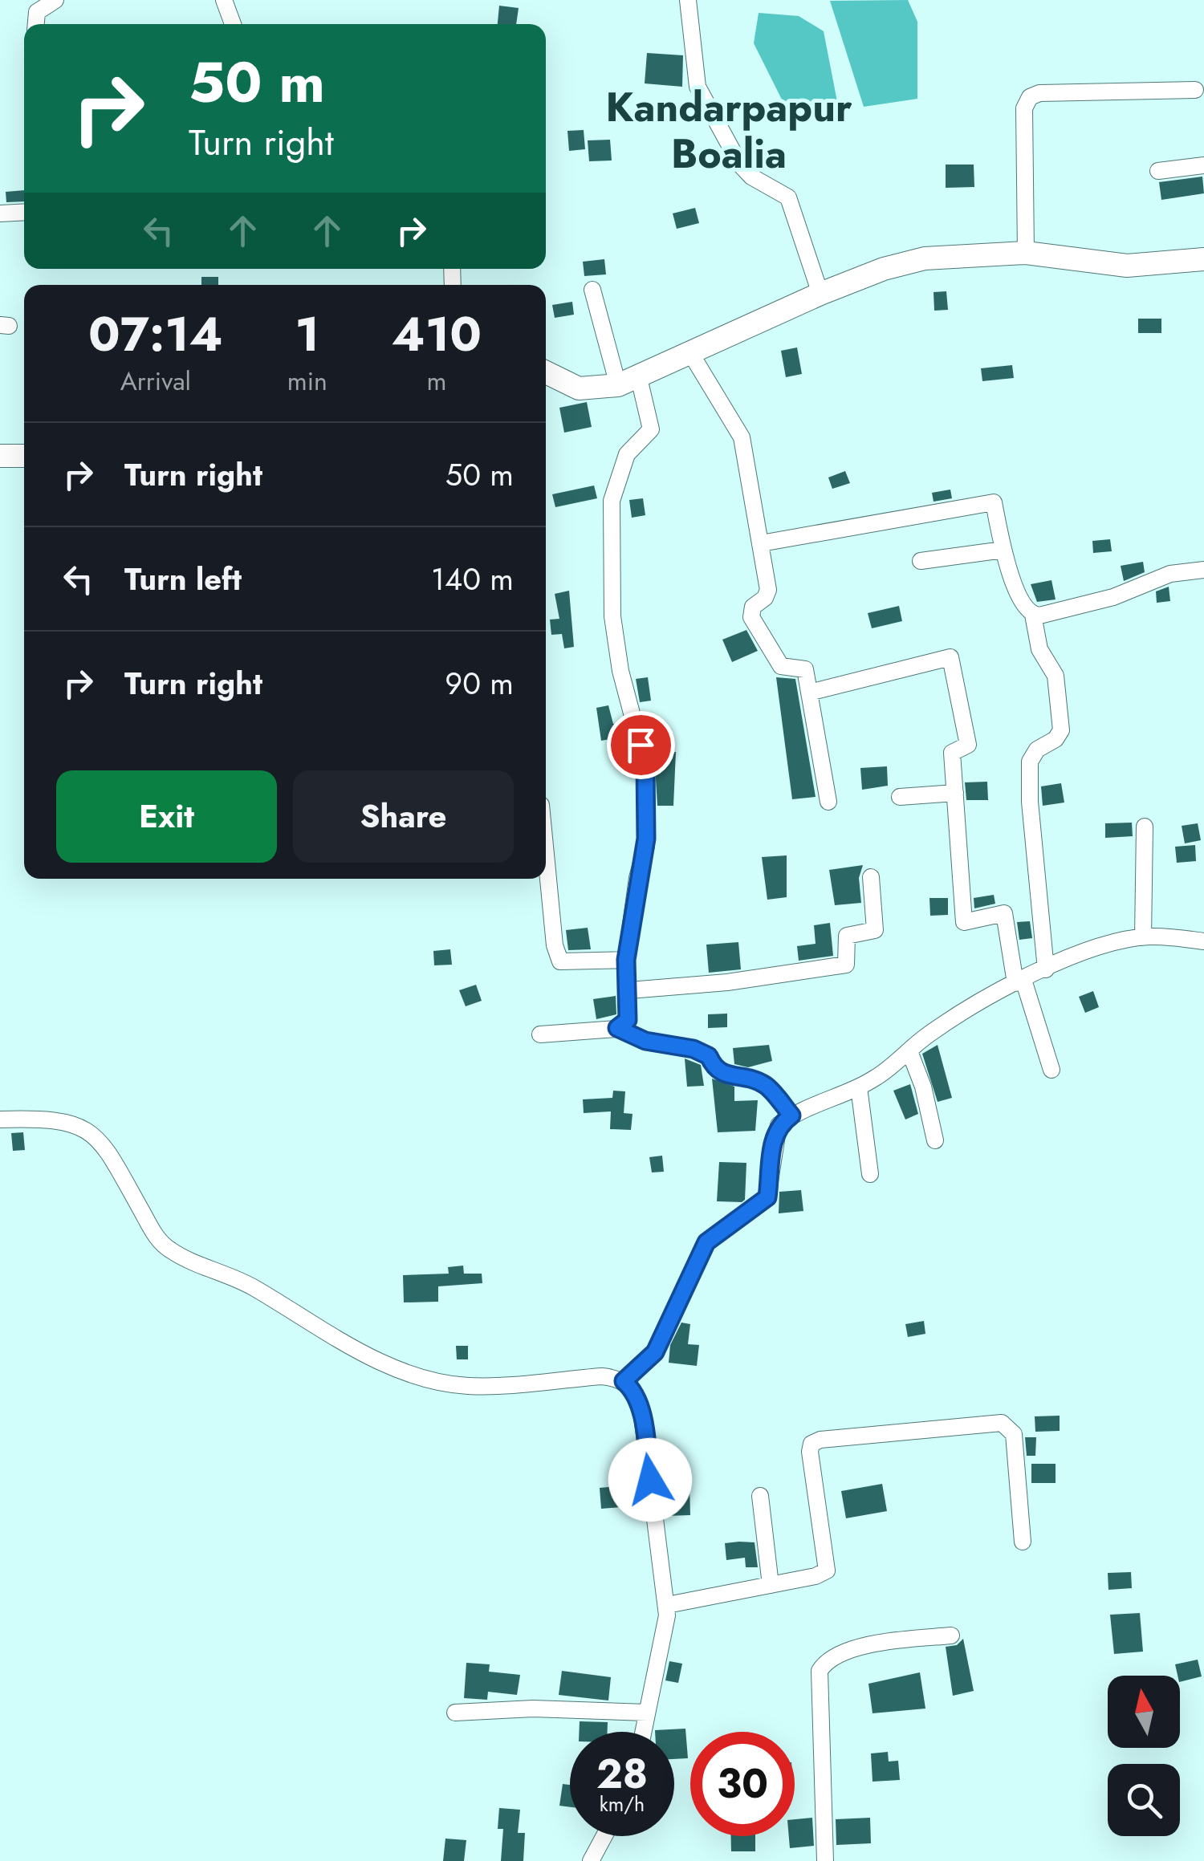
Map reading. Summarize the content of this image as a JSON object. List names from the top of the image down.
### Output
{
  "districts": ["Kandarpapur Boalia"],
  "north": "top",
  "page": {
    "turn": ["50 m", "Turn right"],
    "eta": [
      "07:14",
      "Arrival",
      "1",
      "min",
      "410",
      "m"
    ],
    "list": [
      {
        "name": "Turn right",
        "value": "50 m"
      },
      {
        "name": "Turn left",
        "value": "140 m"
      },
      {
        "name": "Turn right",
        "value": "90 m"
      }
    ],
    "buttons": ["Exit", "Share"],
    "speed": "28 km/h",
    "limit": "30"
  }
}
